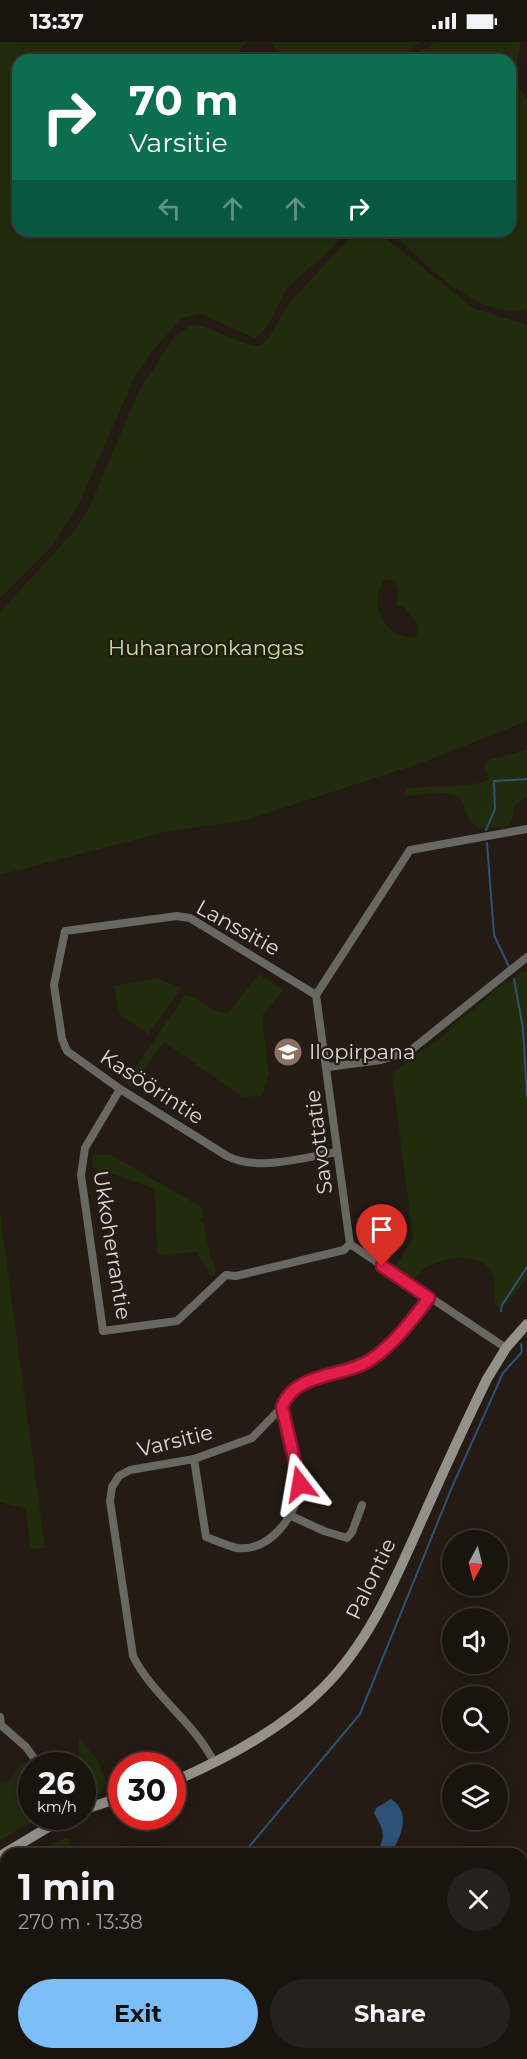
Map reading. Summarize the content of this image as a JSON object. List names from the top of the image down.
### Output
{
  "streets": {
    "street": [
      "Lanssitie",
      "Kasöörintie",
      "Savottatie",
      "Ukkoherrantie",
      "Varsitie",
      "Palontie"
    ]
  },
  "crossings": [
    ["Lanssitie", "Kasöörintie"],
    ["Lanssitie", "Savottatie"],
    ["Kasöörintie", "Savottatie"],
    ["Kasöörintie", "Ukkoherrantie"],
    ["Savottatie", "Ukkoherrantie"],
    ["Varsitie", "Palontie"]
  ],
  "parks": ["Huhanaronkangas"],
  "places": {
    "school or university": ["Ilopirpana"]
  },
  "north": "bottom",
  "page": {
    "status": "13:37",
    "turn": ["70 m", "Varsitie"],
    "speed": "26 km/h",
    "limit": "30",
    "heading": ["1 min", "270 m · 13:38"],
    "buttons": ["Exit", "Share"]
  }
}
